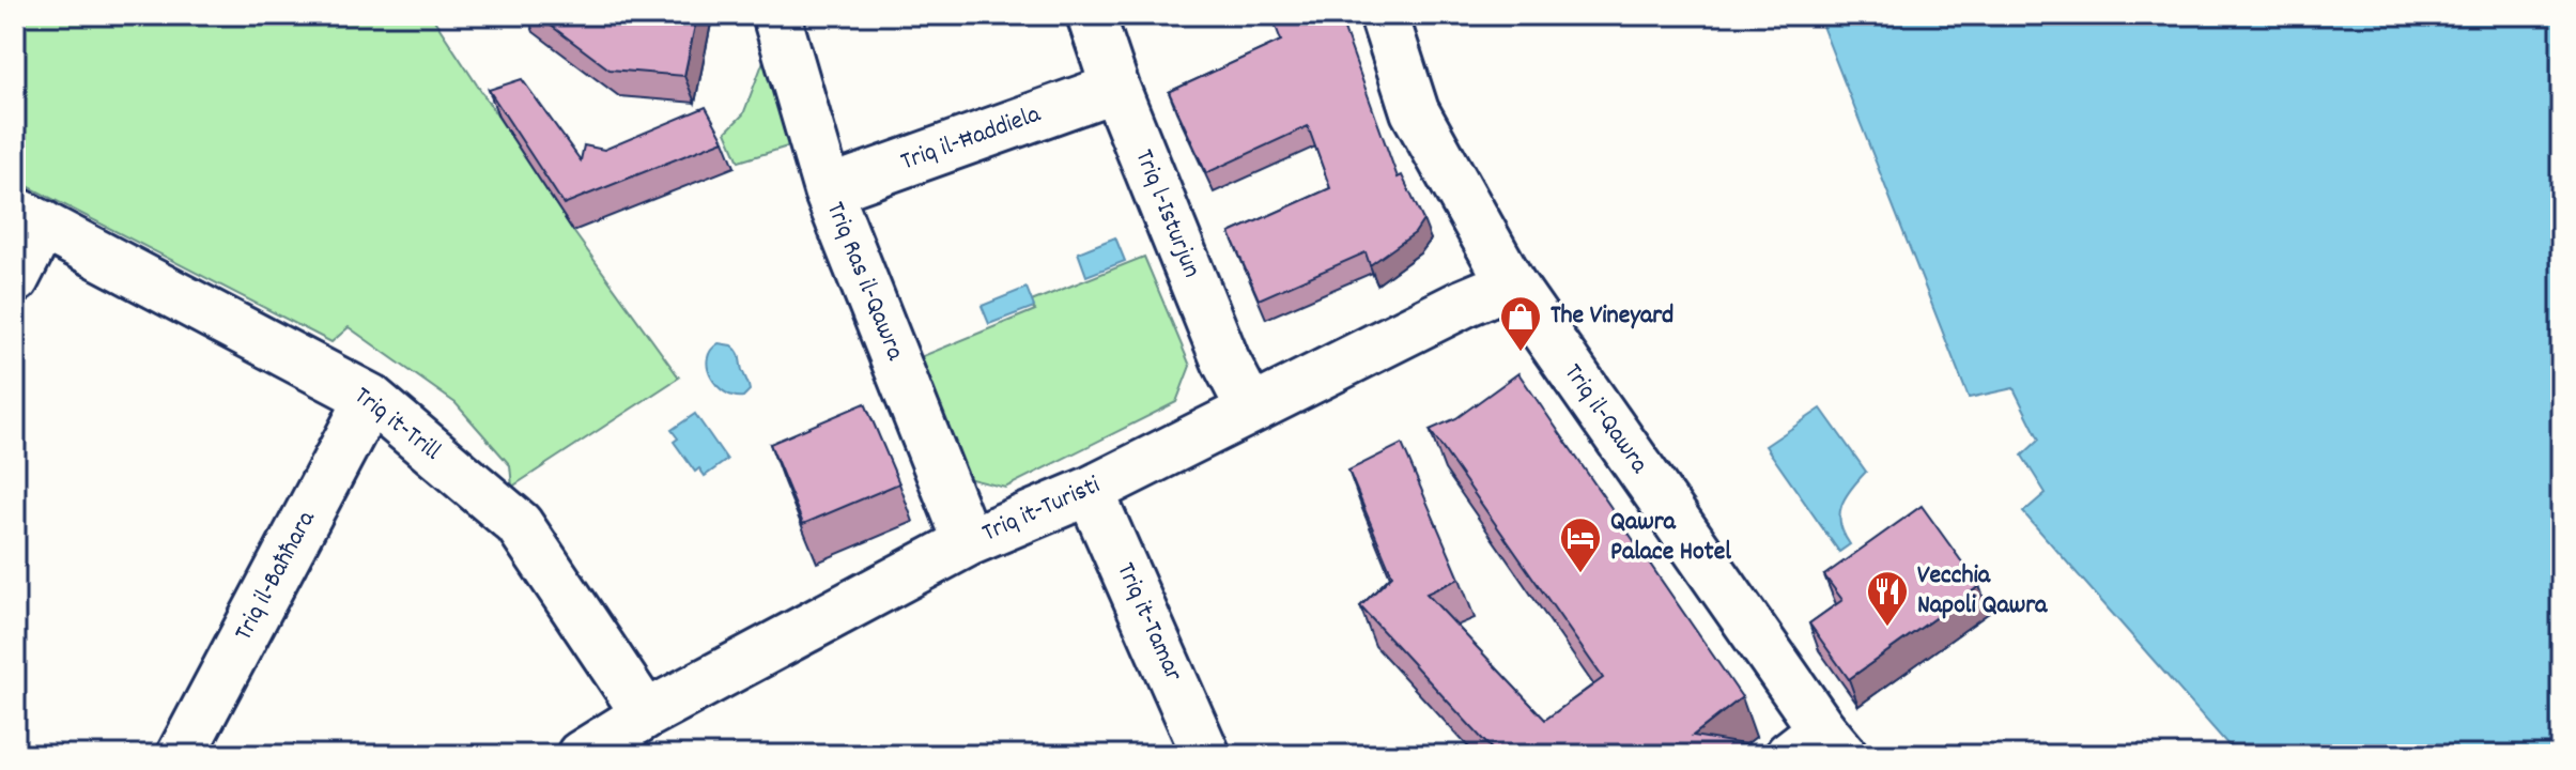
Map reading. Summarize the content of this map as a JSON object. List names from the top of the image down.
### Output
{
  "streets": {
    "street": [
      "Triq il-Ħaddiela",
      "Triq l-Isturjun",
      "Triq Ras il-Qawra",
      "Triq il-Qawra",
      "Triq it-Trill",
      "Triq it-Turisti",
      "Triq il-Baħħara",
      "Triq it-Tamar"
    ]
  },
  "crossings": [
    ["Triq il-Ħaddiela", "Triq l-Isturjun"],
    ["Triq il-Ħaddiela", "Triq Ras il-Qawra"],
    ["Triq l-Isturjun", "Triq it-Turisti"],
    ["Triq Ras il-Qawra", "Triq it-Turisti"],
    ["Triq il-Qawra", "Triq it-Turisti"],
    ["Triq it-Trill", "Triq it-Turisti"],
    ["Triq it-Trill", "Triq il-Baħħara"],
    ["Triq it-Turisti", "Triq it-Tamar"]
  ],
  "places": {
    "shop": ["The Vineyard"],
    "hotel": ["Qawra Palace Hotel"],
    "restaurant": ["Vecchia Napoli Qawra"]
  }
}
